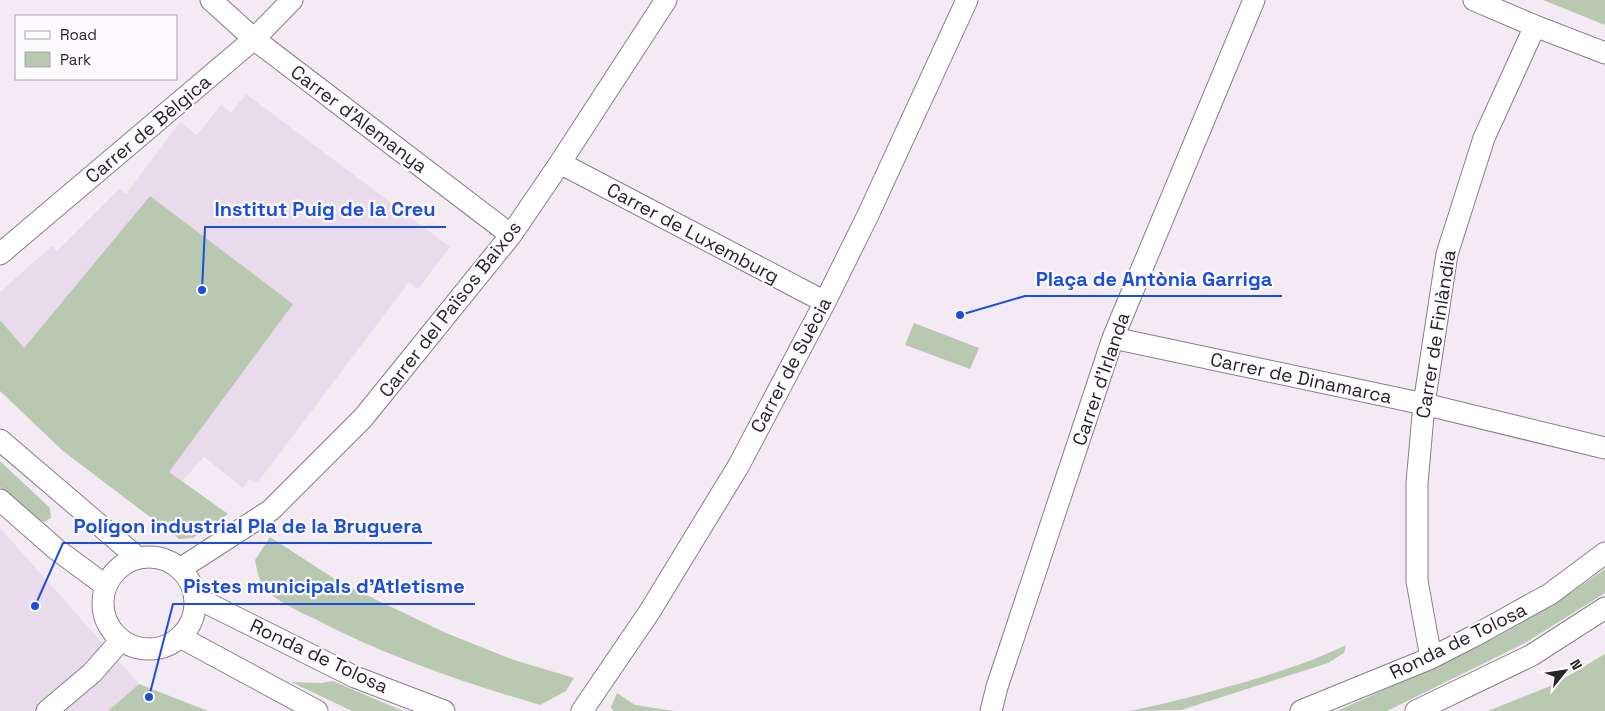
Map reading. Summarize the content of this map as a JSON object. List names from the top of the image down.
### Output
{
  "streets": {
    "street": [
      "Carrer d'Alemanya",
      "Carrer de Bèlgica",
      "Carrer de Luxemburg",
      "Carrer del Països Baixos",
      "Carrer de Finlàndia",
      "Carrer de Suècia",
      "Carrer de Dinamarca",
      "Carrer d'Irlanda",
      "Ronda de Tolosa"
    ]
  },
  "crossings": [
    ["Carrer d'Alemanya", "Carrer de Bèlgica"],
    ["Carrer d'Alemanya", "Carrer del Països Baixos"],
    ["Carrer de Luxemburg", "Carrer del Països Baixos"],
    ["Carrer de Luxemburg", "Carrer de Suècia"],
    ["Carrer del Països Baixos", "Ronda de Tolosa"],
    ["Carrer de Finlàndia", "Carrer de Dinamarca"],
    ["Carrer de Finlàndia", "Ronda de Tolosa"],
    ["Carrer de Dinamarca", "Carrer d'Irlanda"]
  ],
  "places": [
    "Institut Puig de la Creu",
    "Plaça de Antònia Garriga",
    "Polígon industrial Pla de la Bruguera",
    "Pistes municipals d'Atletisme"
  ],
  "legend": ["Road", "Park"],
  "north": "top right"
}
